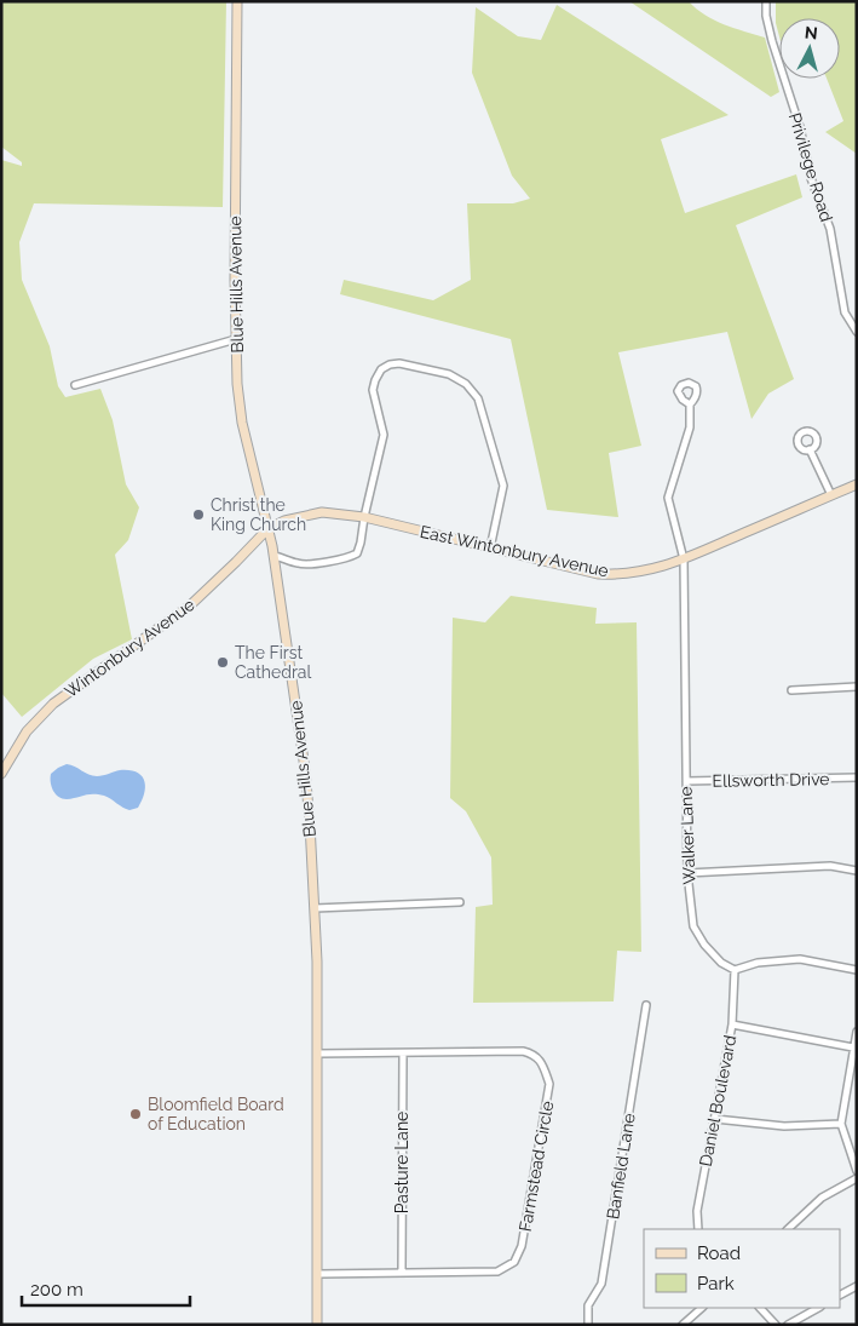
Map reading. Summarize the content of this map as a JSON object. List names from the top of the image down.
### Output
{
  "streets": {
    "main road": ["Blue Hills Avenue", "East Wintonbury Avenue", "Wintonbury Avenue"],
    "street": [
      "Privilege Road",
      "Ellsworth Drive",
      "Walker Lane",
      "Daniel Boulevard",
      "Pasture Lane",
      "Farmstead Circle",
      "Banfield Lane"
    ]
  },
  "crossings": [
    ["Blue Hills Avenue", "East Wintonbury Avenue"],
    ["Blue Hills Avenue", "Wintonbury Avenue"],
    ["Blue Hills Avenue", "Farmstead Circle"],
    ["East Wintonbury Avenue", "Wintonbury Avenue"],
    ["East Wintonbury Avenue", "Walker Lane"],
    ["Ellsworth Drive", "Walker Lane"],
    ["Walker Lane", "Daniel Boulevard"],
    ["Pasture Lane", "Farmstead Circle"]
  ],
  "places": ["Christ the King Church", "The First Cathedral", "Bloomfield Board of Education"],
  "legend": ["Road", "Park"],
  "scale_bar": "200 m",
  "north": "top"
}
